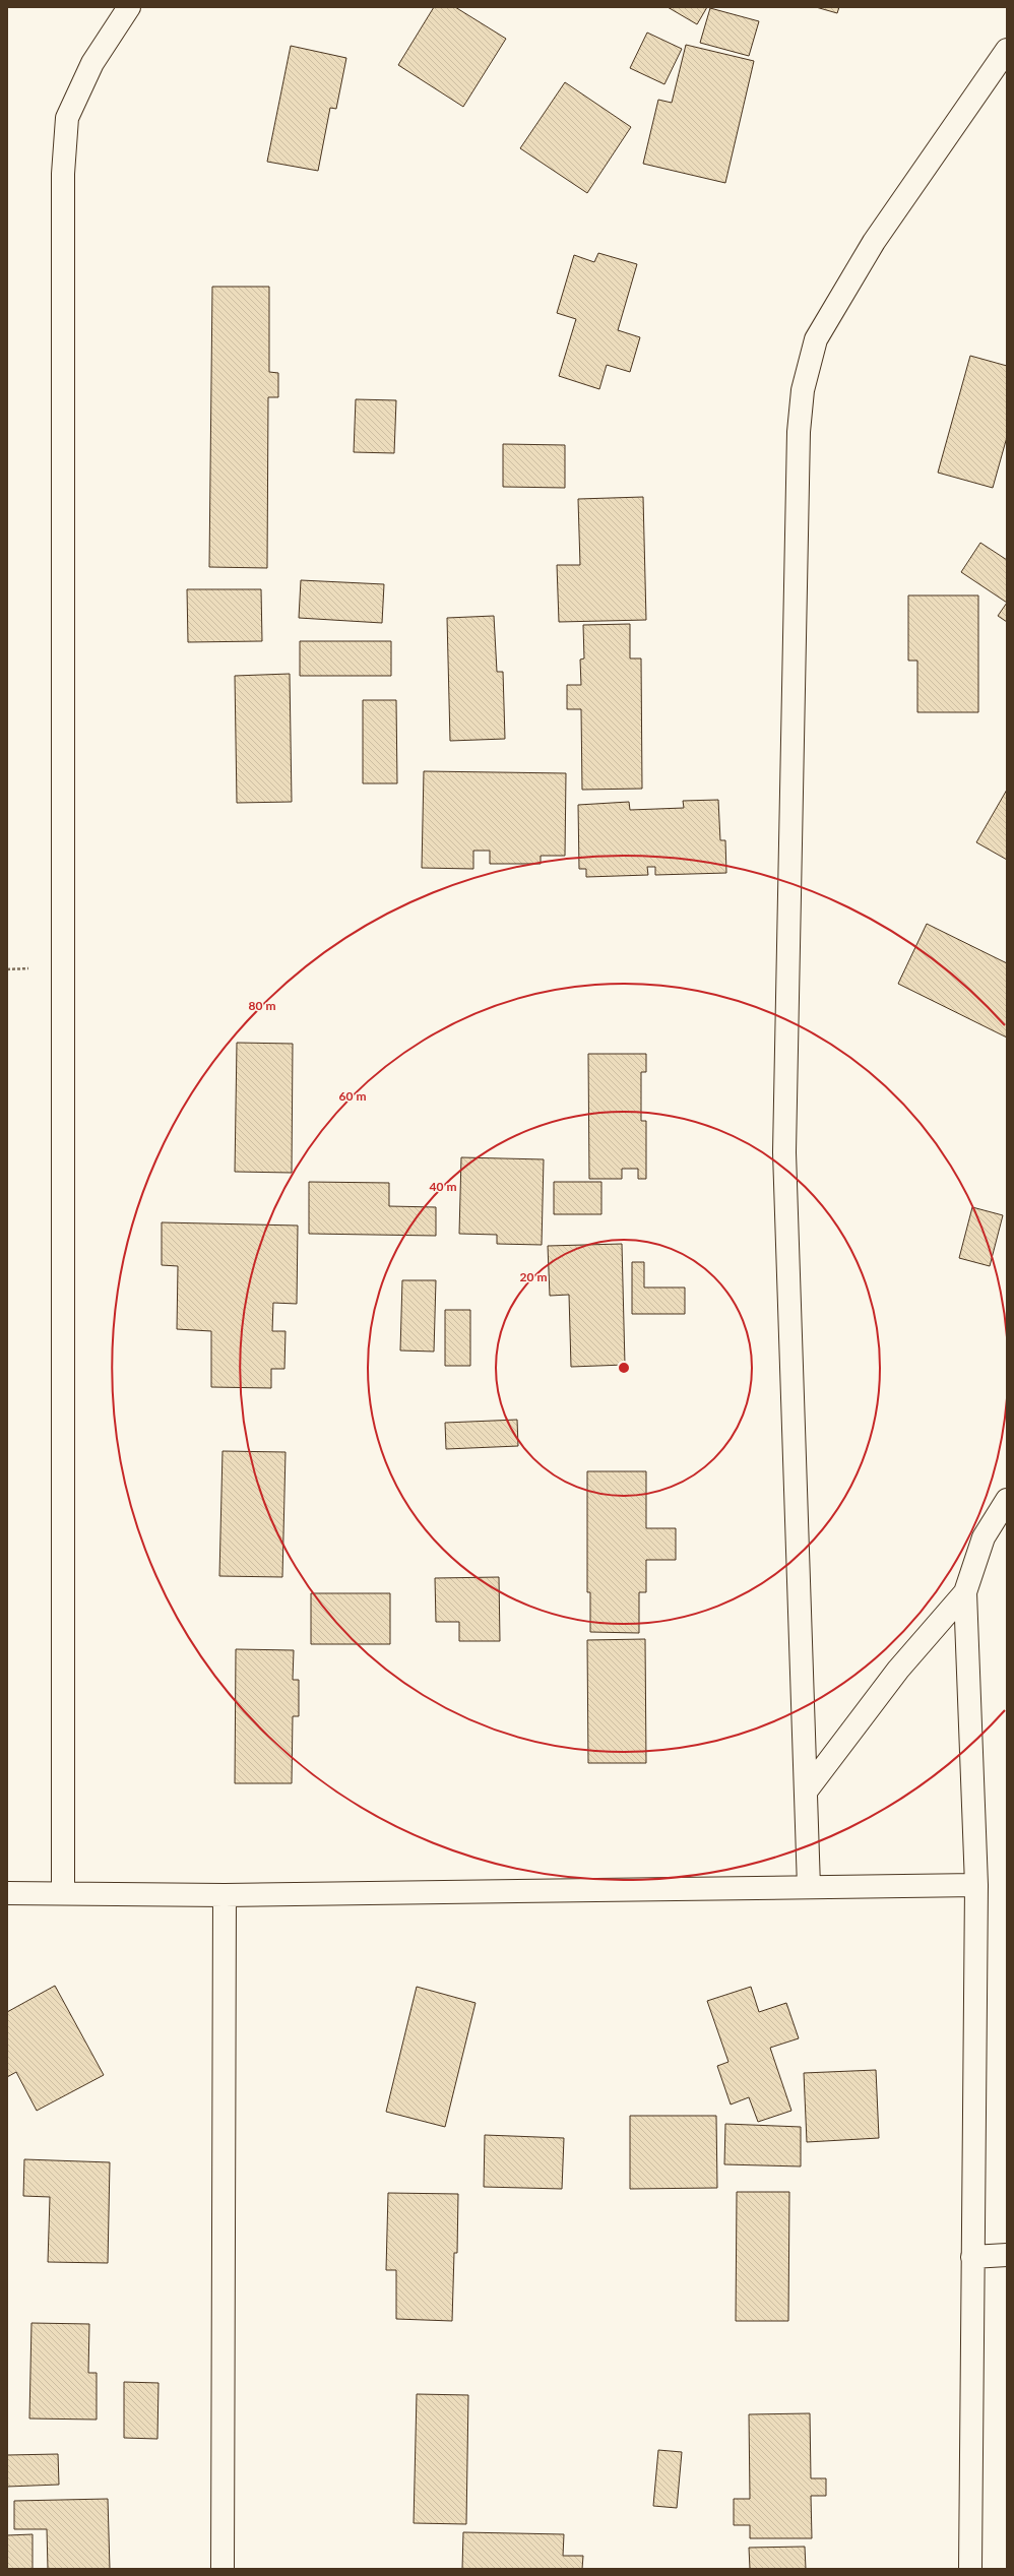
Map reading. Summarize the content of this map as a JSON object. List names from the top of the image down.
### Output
{
  "rings": [
    "80 m",
    "60 m",
    "40 m",
    "20 m"
  ]
}
